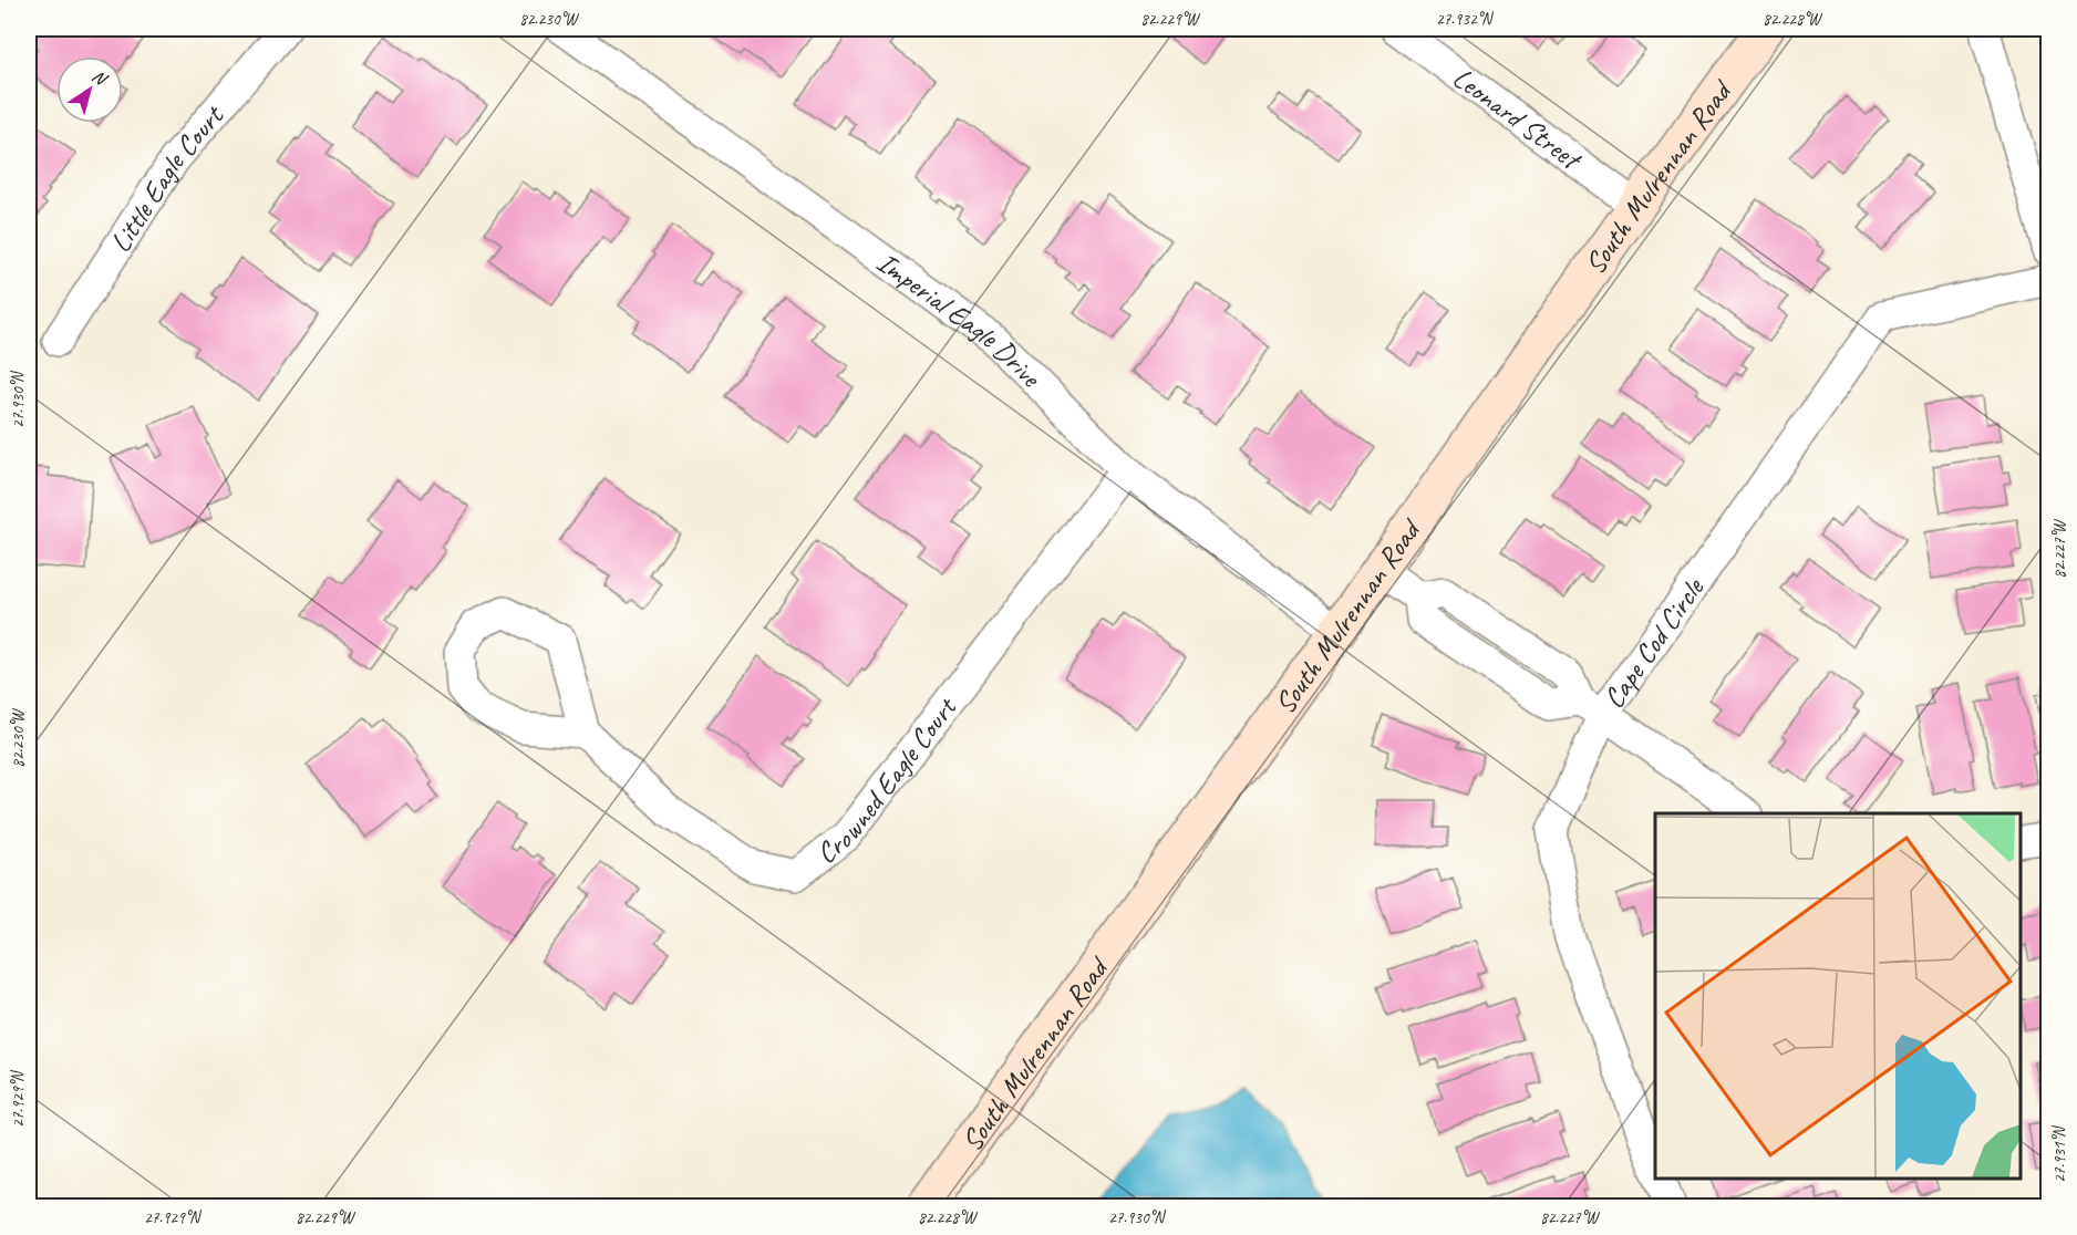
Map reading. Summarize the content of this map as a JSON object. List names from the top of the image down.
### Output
{
  "streets": {
    "street": [
      "Leonard Street",
      "South Mulrennan Road",
      "Little Eagle Court",
      "Imperial Eagle Drive",
      "Cape Cod Circle",
      "Crowned Eagle Court"
    ]
  },
  "crossings": [
    ["Leonard Street", "South Mulrennan Road"],
    ["South Mulrennan Road", "Imperial Eagle Drive"],
    ["Imperial Eagle Drive", "Crowned Eagle Court"]
  ],
  "north": "top right",
  "coordinates": [
    "82.230°W",
    "82.229°W",
    "27.932°N",
    "82.228°W",
    "27.930°N",
    "82.227°W",
    "27.929°N",
    "27.931°N"
  ]
}
